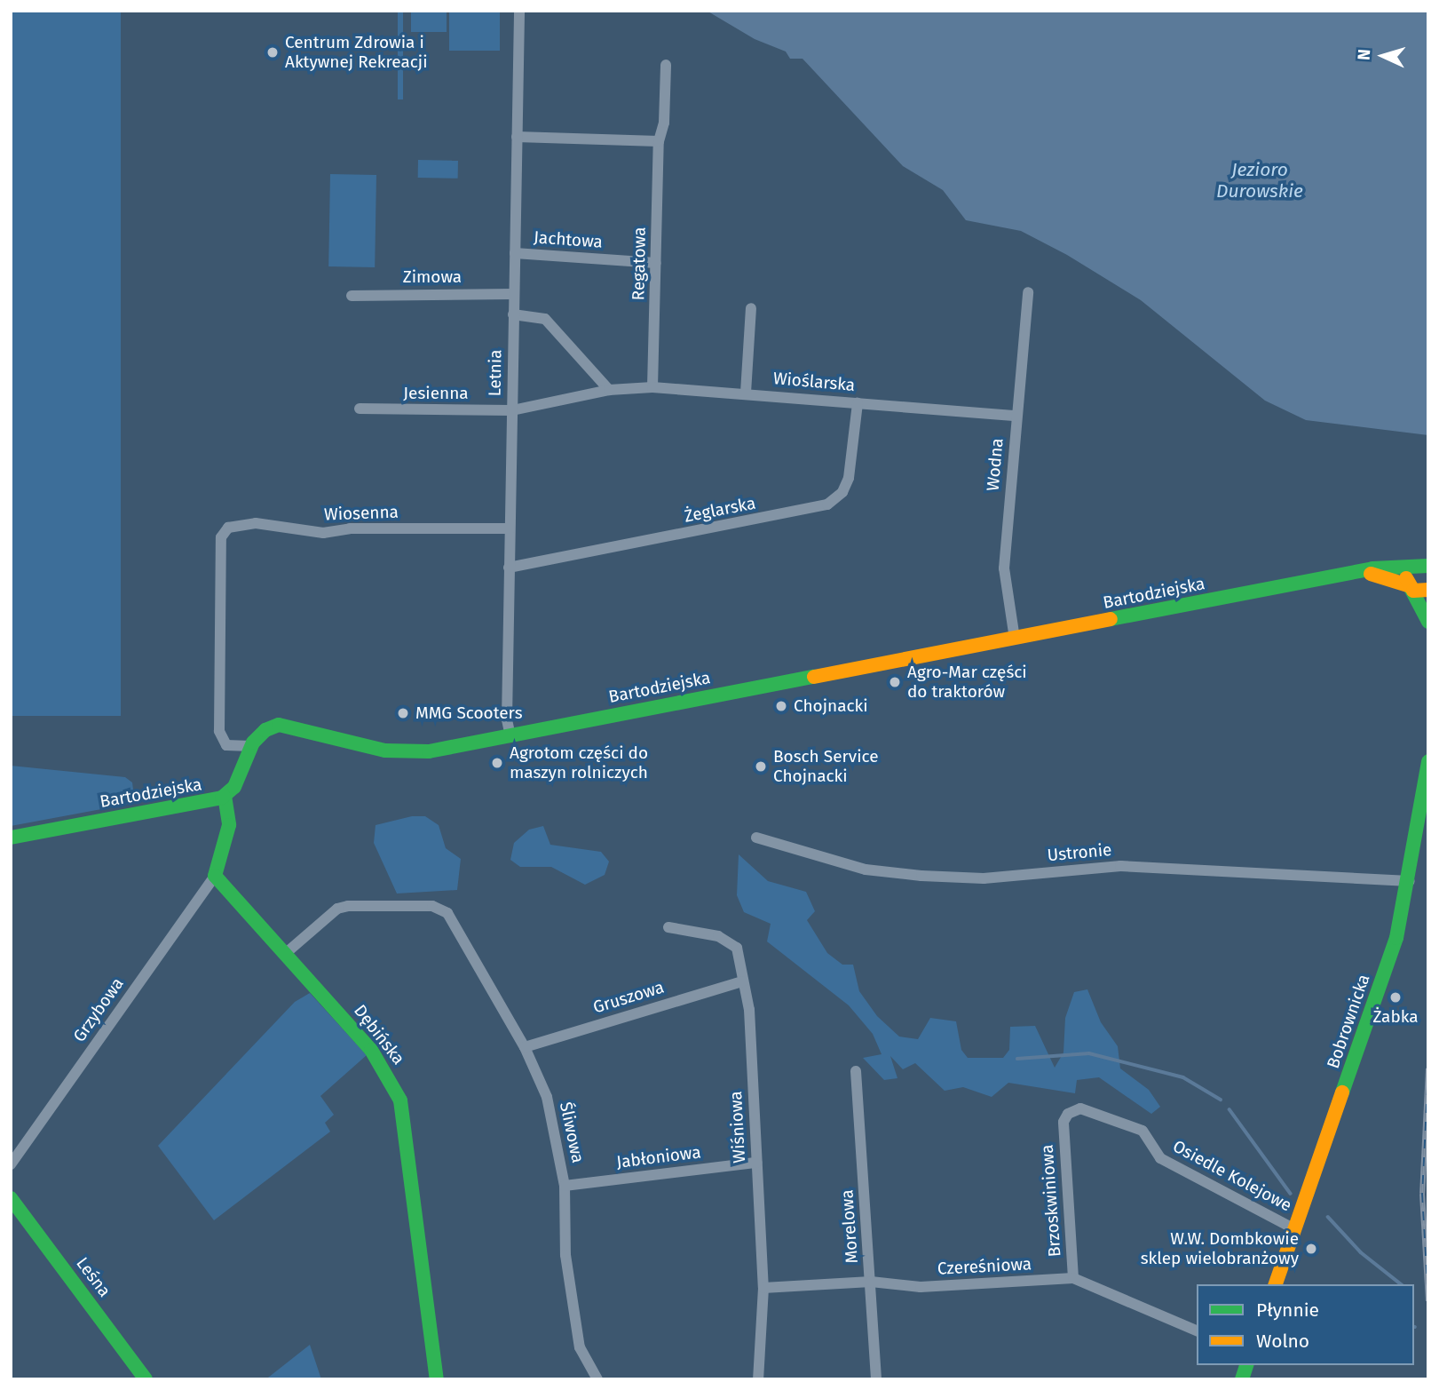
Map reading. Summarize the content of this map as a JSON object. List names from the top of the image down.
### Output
{
  "streets": {
    "street": [
      "Jachtowa",
      "Regatowa",
      "Zimowa",
      "Letnia",
      "Wioślarska",
      "Jesienna",
      "Wodna",
      "Żeglarska",
      "Wiosenna",
      "Bartodziejska",
      "Ustronie",
      "Gruszowa",
      "Grzybowa",
      "Bobrownicka",
      "Dębińska",
      "Wiśniowa",
      "Śliwowa",
      "Jabłoniowa",
      "Osiedle Kolejowe",
      "Brzoskwiniowa",
      "Morelowa",
      "Czereśniowa",
      "Leśna"
    ]
  },
  "crossings": [
    ["Jachtowa", "Regatowa"],
    ["Jachtowa", "Letnia"],
    ["Regatowa", "Wioślarska"],
    ["Zimowa", "Letnia"],
    ["Letnia", "Wioślarska"],
    ["Letnia", "Jesienna"],
    ["Letnia", "Żeglarska"],
    ["Letnia", "Wiosenna"],
    ["Letnia", "Bartodziejska"],
    ["Wioślarska", "Jesienna"],
    ["Wioślarska", "Wodna"],
    ["Wioślarska", "Żeglarska"],
    ["Wodna", "Bartodziejska"],
    ["Wiosenna", "Bartodziejska"],
    ["Ustronie", "Bobrownicka"],
    ["Gruszowa", "Wiśniowa"],
    ["Gruszowa", "Śliwowa"],
    ["Grzybowa", "Dębińska"],
    ["Bobrownicka", "Osiedle Kolejowe"],
    ["Dębińska", "Śliwowa"],
    ["Wiśniowa", "Jabłoniowa"],
    ["Wiśniowa", "Czereśniowa"],
    ["Śliwowa", "Jabłoniowa"],
    ["Osiedle Kolejowe", "Brzoskwiniowa"],
    ["Brzoskwiniowa", "Czereśniowa"],
    ["Morelowa", "Czereśniowa"]
  ],
  "water": ["Jezioro Durowskie"],
  "places": [
    "Centrum Zdrowia i Aktywnej Rekreacji",
    "Agro-Mar części do traktorów",
    "Chojnacki",
    "MMG Scooters",
    "Agrotom części do maszyn rolniczych",
    "Bosch Service Chojnacki",
    "Żabka",
    "W.W. Dombkowie sklep wielobranżowy"
  ],
  "legend": ["Płynnie", "Wolno"],
  "north": "left"
}
